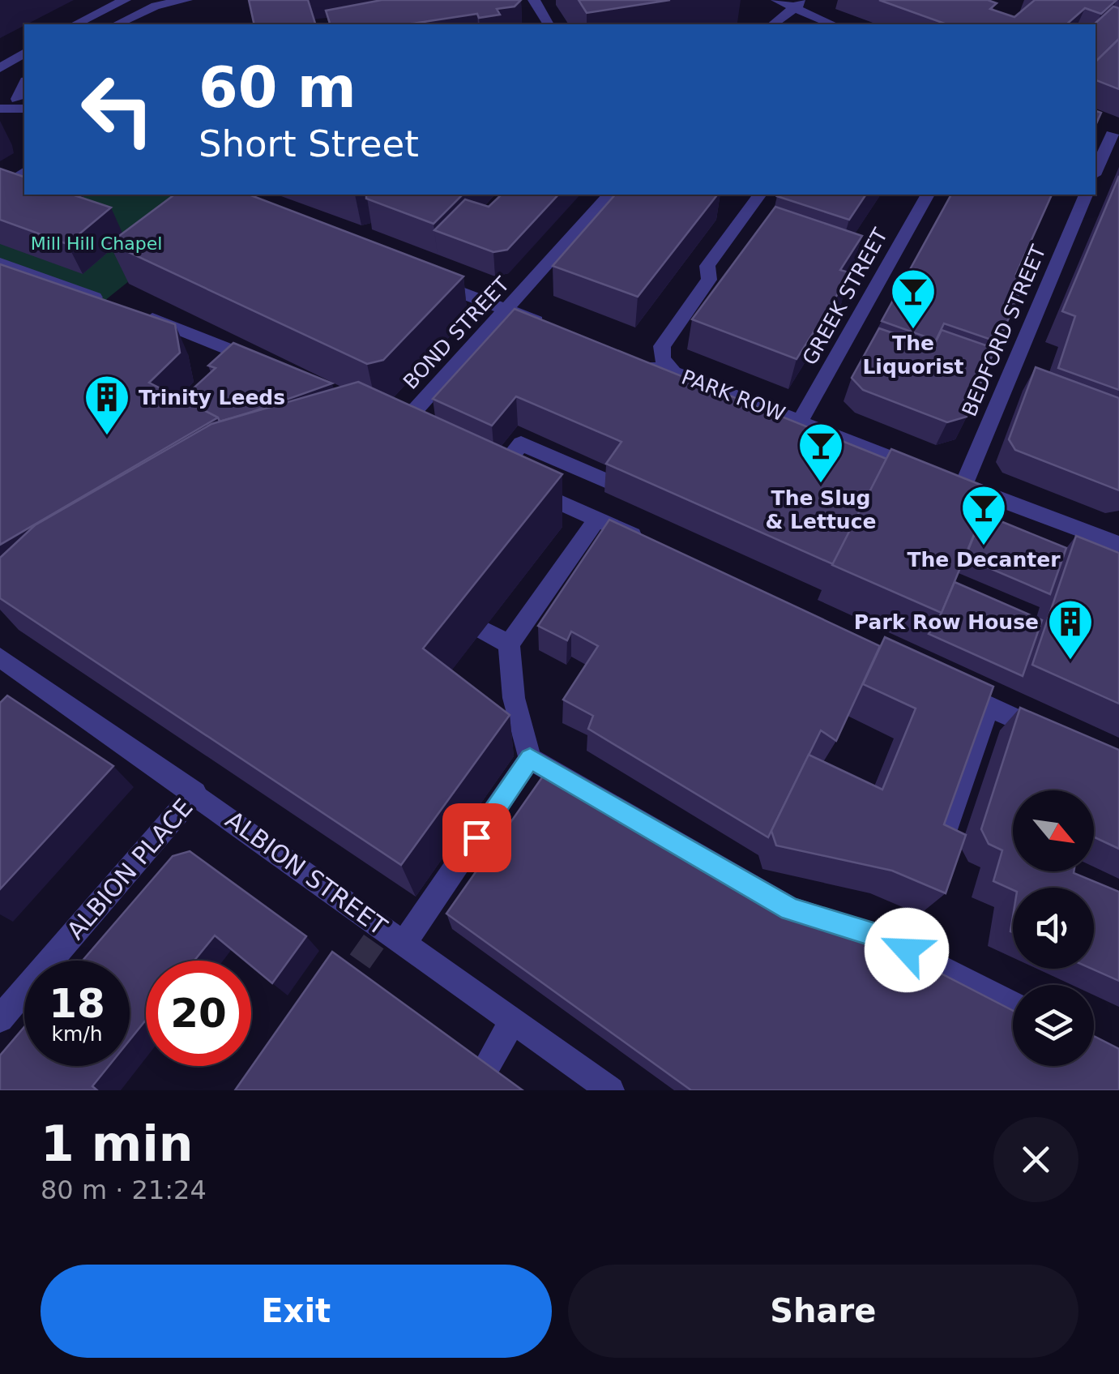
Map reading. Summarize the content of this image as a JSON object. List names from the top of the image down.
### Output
{
  "streets": {
    "street": [
      "GREEK STREET",
      "BEDFORD STREET",
      "BOND STREET",
      "PARK ROW",
      "ALBION PLACE",
      "ALBION STREET"
    ]
  },
  "crossings": [
    ["GREEK STREET", "PARK ROW"],
    ["BEDFORD STREET", "PARK ROW"],
    ["ALBION PLACE", "ALBION STREET"]
  ],
  "parks": ["Mill Hill Chapel"],
  "places": {
    "bar": ["The Liquorist", "The Slug & Lettuce", "The Decanter"],
    "building": ["Trinity Leeds", "Park Row House"]
  },
  "north": "bottom right",
  "page": {
    "turn": ["60 m", "Short Street"],
    "speed": "18 km/h",
    "limit": "20",
    "heading": ["1 min", "80 m · 21:24"],
    "buttons": ["Exit", "Share"]
  }
}
